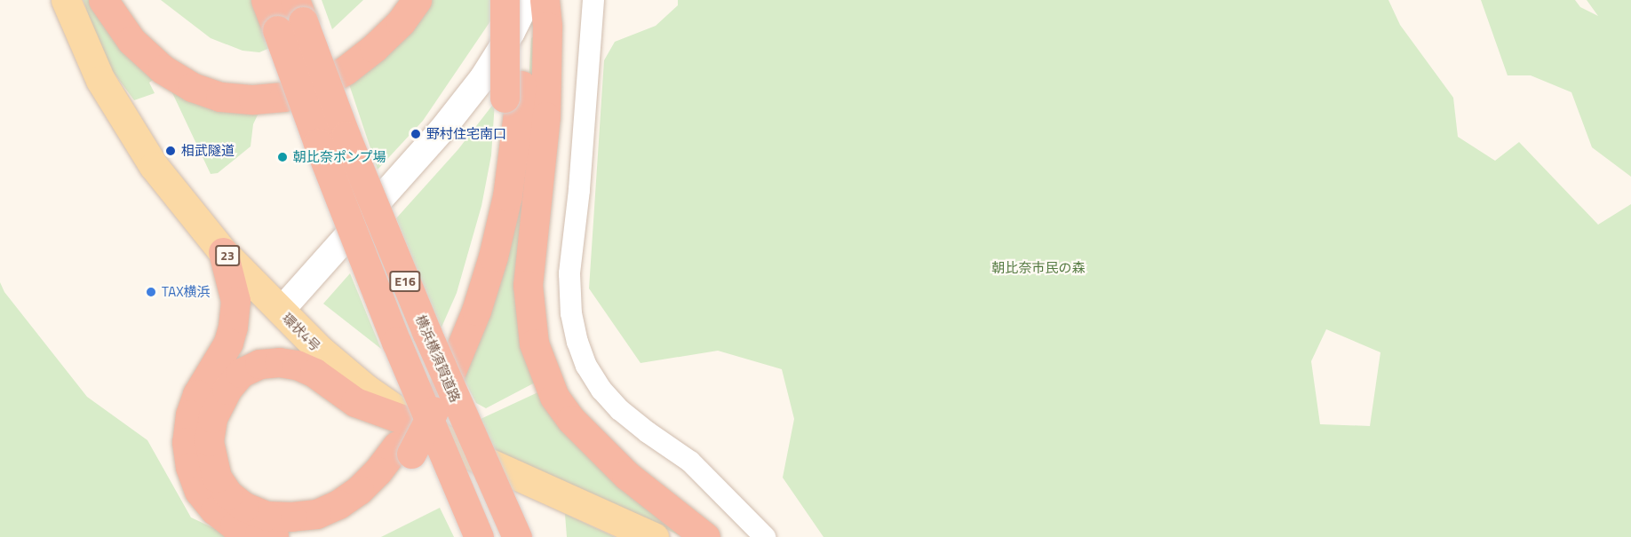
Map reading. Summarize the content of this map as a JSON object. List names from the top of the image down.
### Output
{
  "streets": {
    "highway": ["E16", "横浜横須賀道路"],
    "main road": ["23", "環状4号"]
  },
  "parks": ["朝比奈市民の森"],
  "places": [
    "野村住宅南口",
    "相武隧道",
    "朝比奈ポンプ場",
    "TAX横浜"
  ]
}
